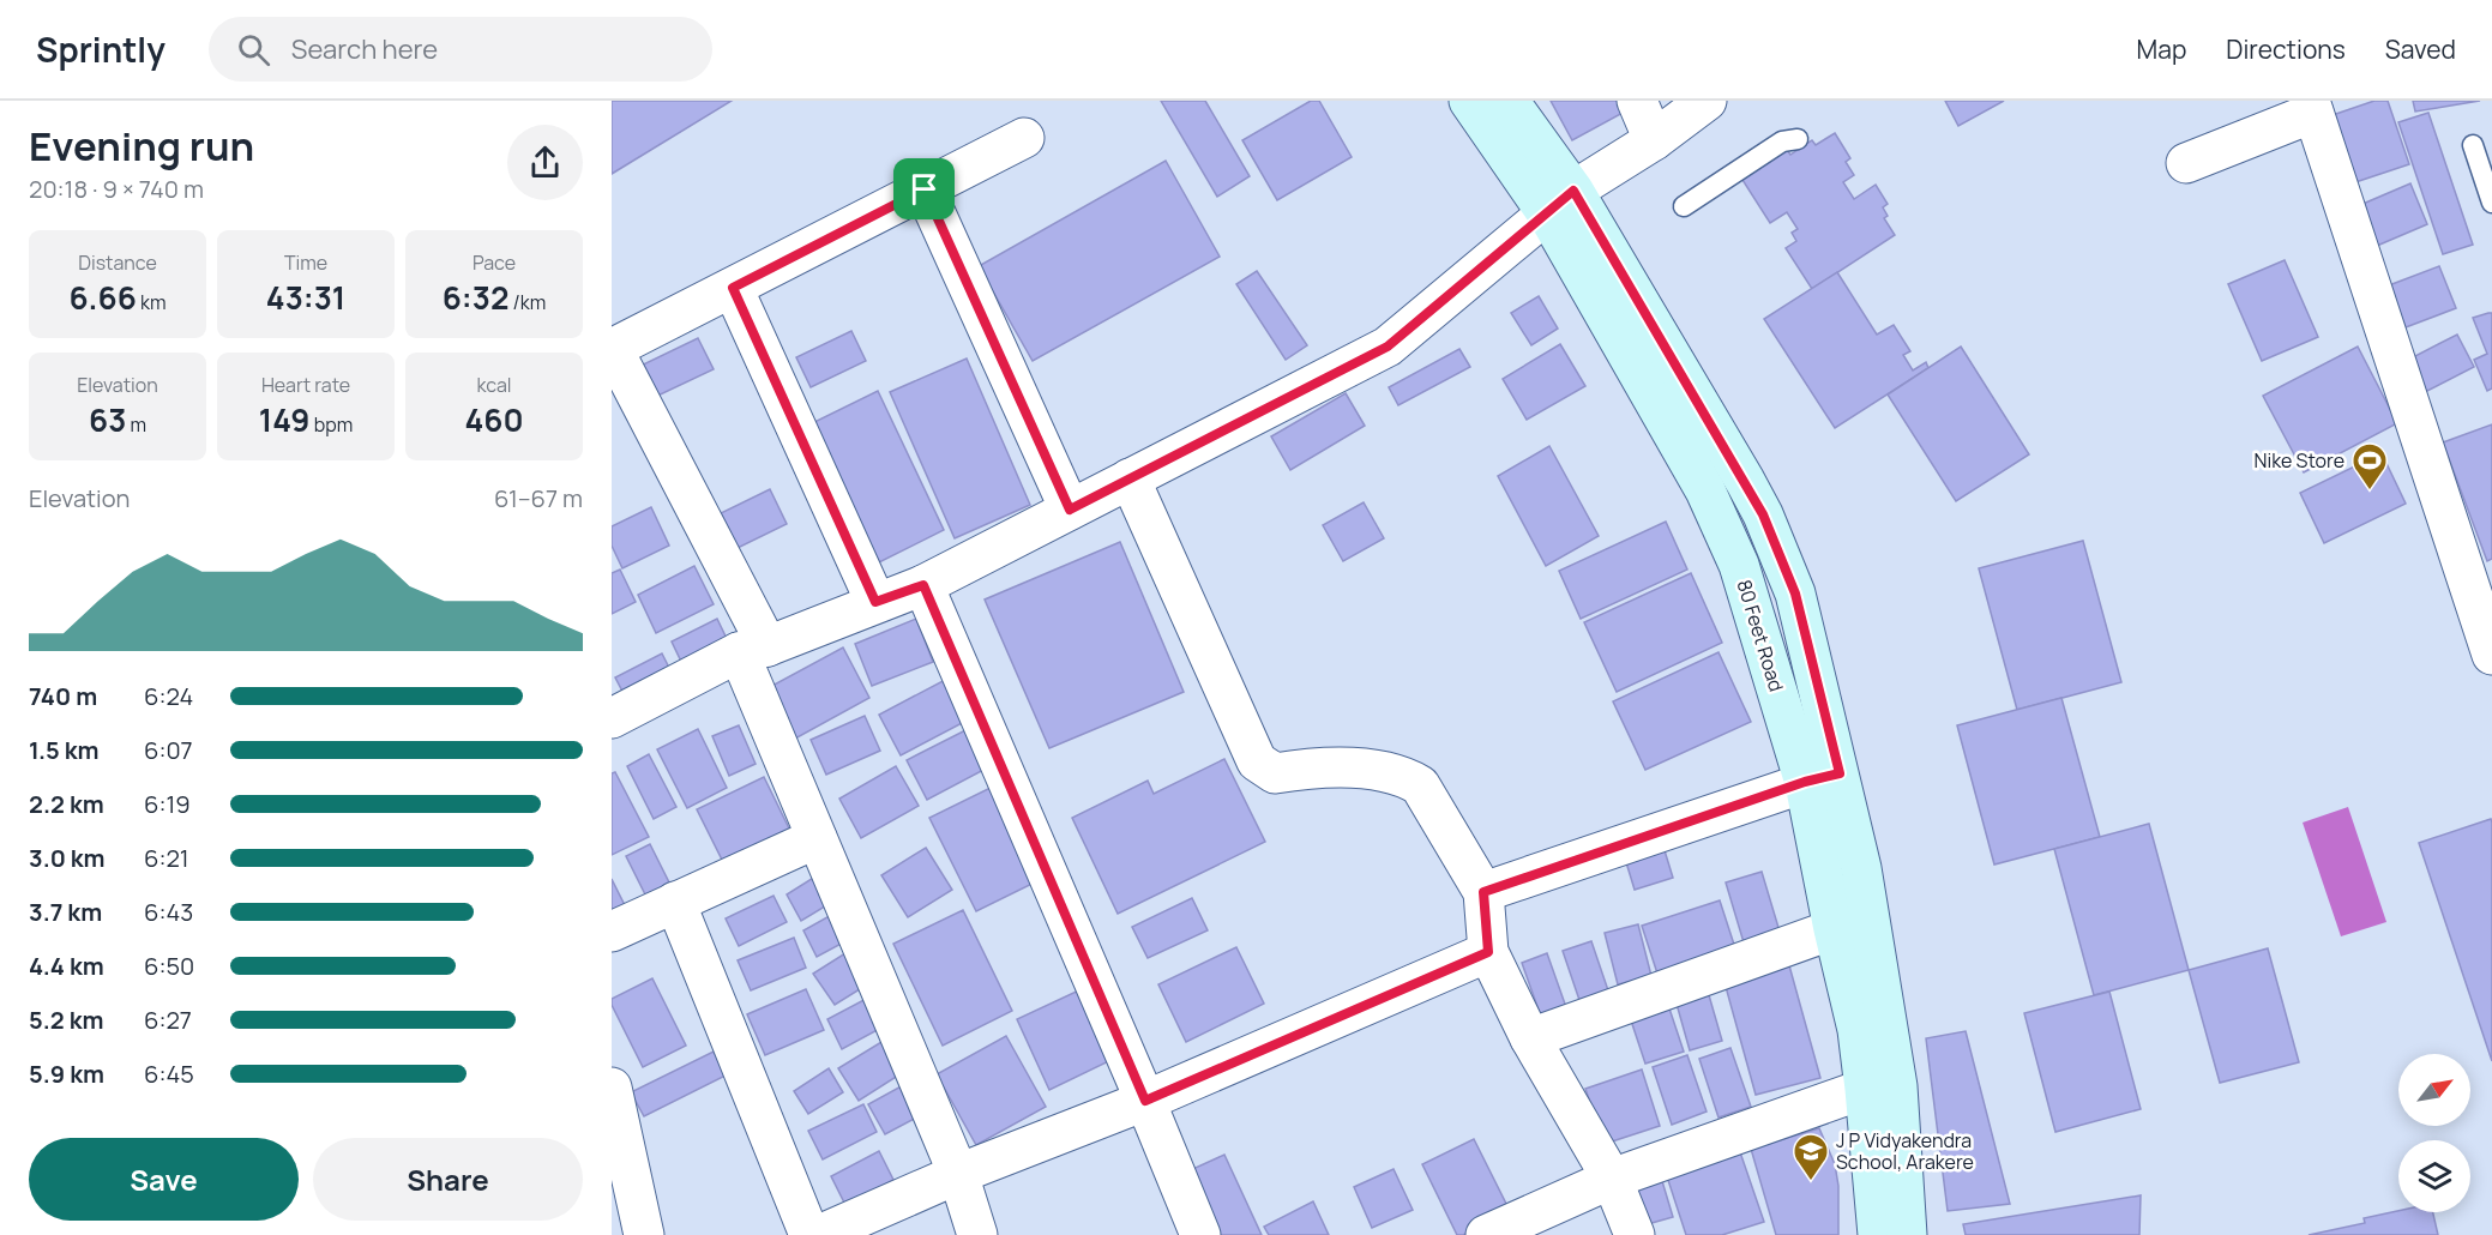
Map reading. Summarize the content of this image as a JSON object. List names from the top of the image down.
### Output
{
  "streets": {
    "main road": ["80 Feet Road"]
  },
  "places": {
    "sports": ["Nike Store"],
    "school or university": ["J P Vidyakendra School, Arakere"]
  },
  "north": "top right",
  "page": {
    "header": "Sprintly",
    "search": "Search here",
    "nav": ["Map", "Directions", "Saved"],
    "heading": ["Evening run", "20:18 · 9 × 740 m"],
    "stats": [
      ["Distance", "6.66 km"],
      ["Time", "43:31"],
      ["Pace", "6:32 /km"],
      ["Elevation", "63 m"],
      ["Heart rate", "149 bpm"],
      ["kcal", "460"]
    ],
    "chart": ["Elevation", "61–67 m"],
    "list": [
      {
        "name": "740 m",
        "note": "6:24"
      },
      {
        "name": "1.5 km",
        "note": "6:07"
      },
      {
        "name": "2.2 km",
        "note": "6:19"
      },
      {
        "name": "3.0 km",
        "note": "6:21"
      },
      {
        "name": "3.7 km",
        "note": "6:43"
      },
      {
        "name": "4.4 km",
        "note": "6:50"
      },
      {
        "name": "5.2 km",
        "note": "6:27"
      },
      {
        "name": "5.9 km",
        "note": "6:45"
      }
    ],
    "buttons": ["Save", "Share"]
  }
}
